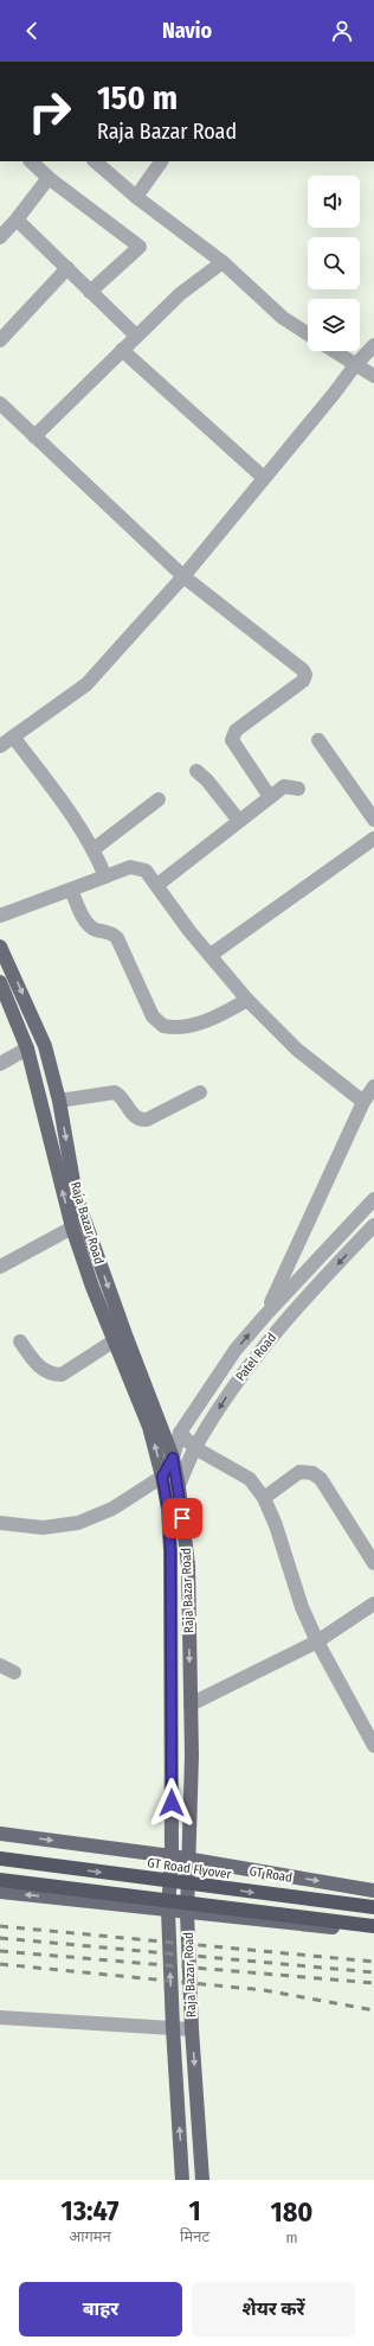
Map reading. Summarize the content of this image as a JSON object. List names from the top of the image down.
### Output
{
  "streets": {
    "highway": ["GT Road Flyover"],
    "main road": ["Raja Bazar Road", "GT Road"],
    "street": ["Patel Road"]
  },
  "crossings": [
    ["Raja Bazar Road", "Patel Road"],
    ["Raja Bazar Road", "GT Road"]
  ],
  "page": {
    "header": "Navio",
    "turn": ["150 m", "Raja Bazar Road"],
    "eta": [
      "13:47",
      "आगमन",
      "1",
      "मिनट",
      "180",
      "m"
    ],
    "buttons": ["बाहर", "शेयर करें"]
  }
}
